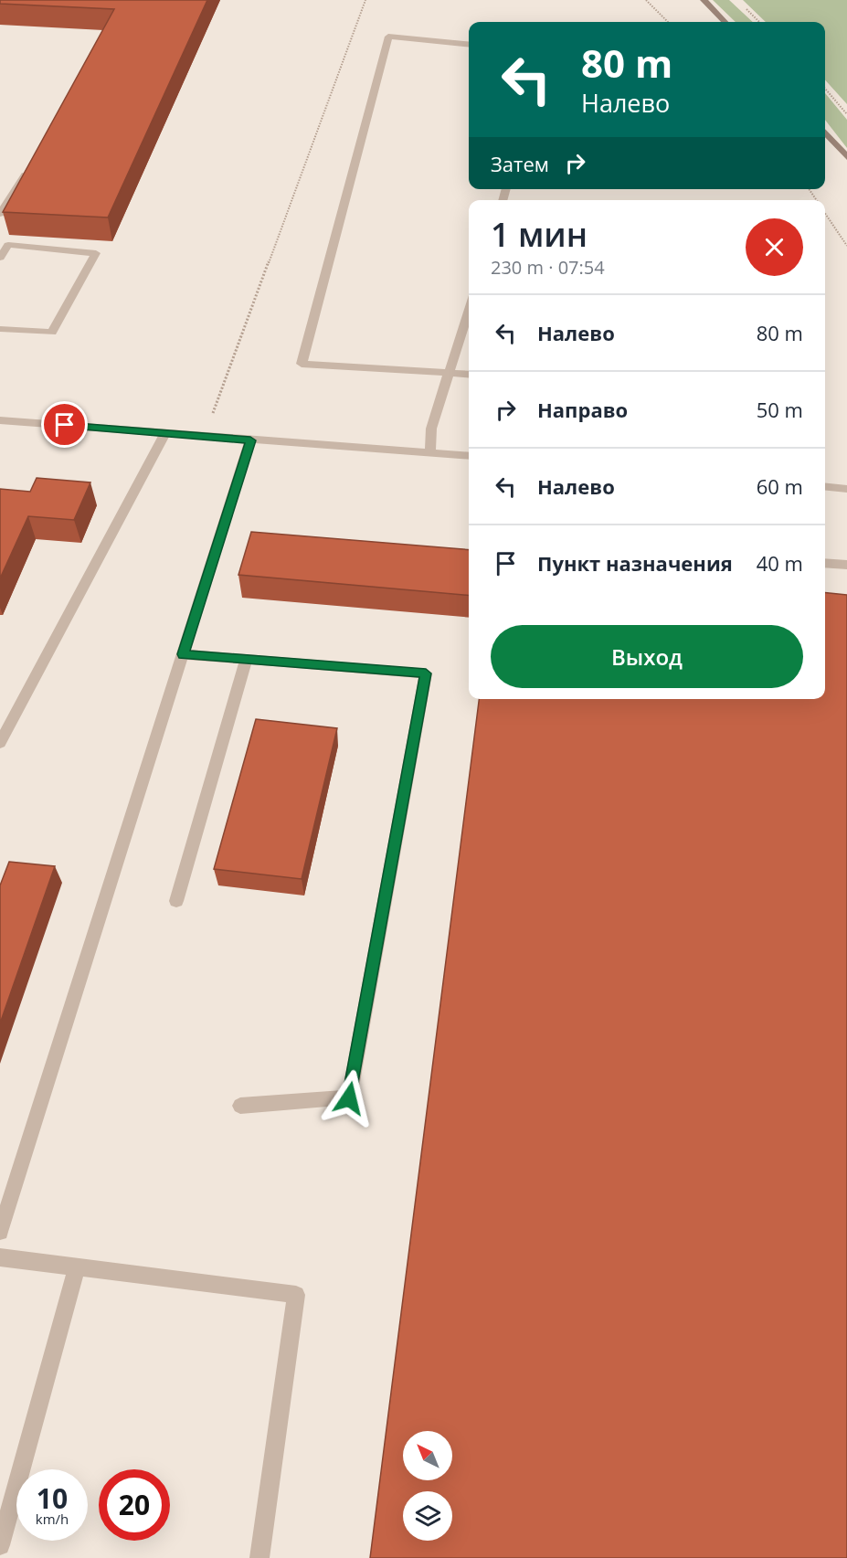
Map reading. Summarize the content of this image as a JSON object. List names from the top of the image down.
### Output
{
  "north": "top left",
  "page": {
    "turn": ["80 m", "Налево"],
    "then": "Затем",
    "heading": ["1 мин", "230 m · 07:54"],
    "list": [
      {
        "name": "Налево",
        "value": "80 m"
      },
      {
        "name": "Направо",
        "value": "50 m"
      },
      {
        "name": "Налево",
        "value": "60 m"
      },
      {
        "name": "Пункт назначения",
        "value": "40 m"
      }
    ],
    "buttons": "Выход",
    "speed": "10 km/h",
    "limit": "20"
  }
}
